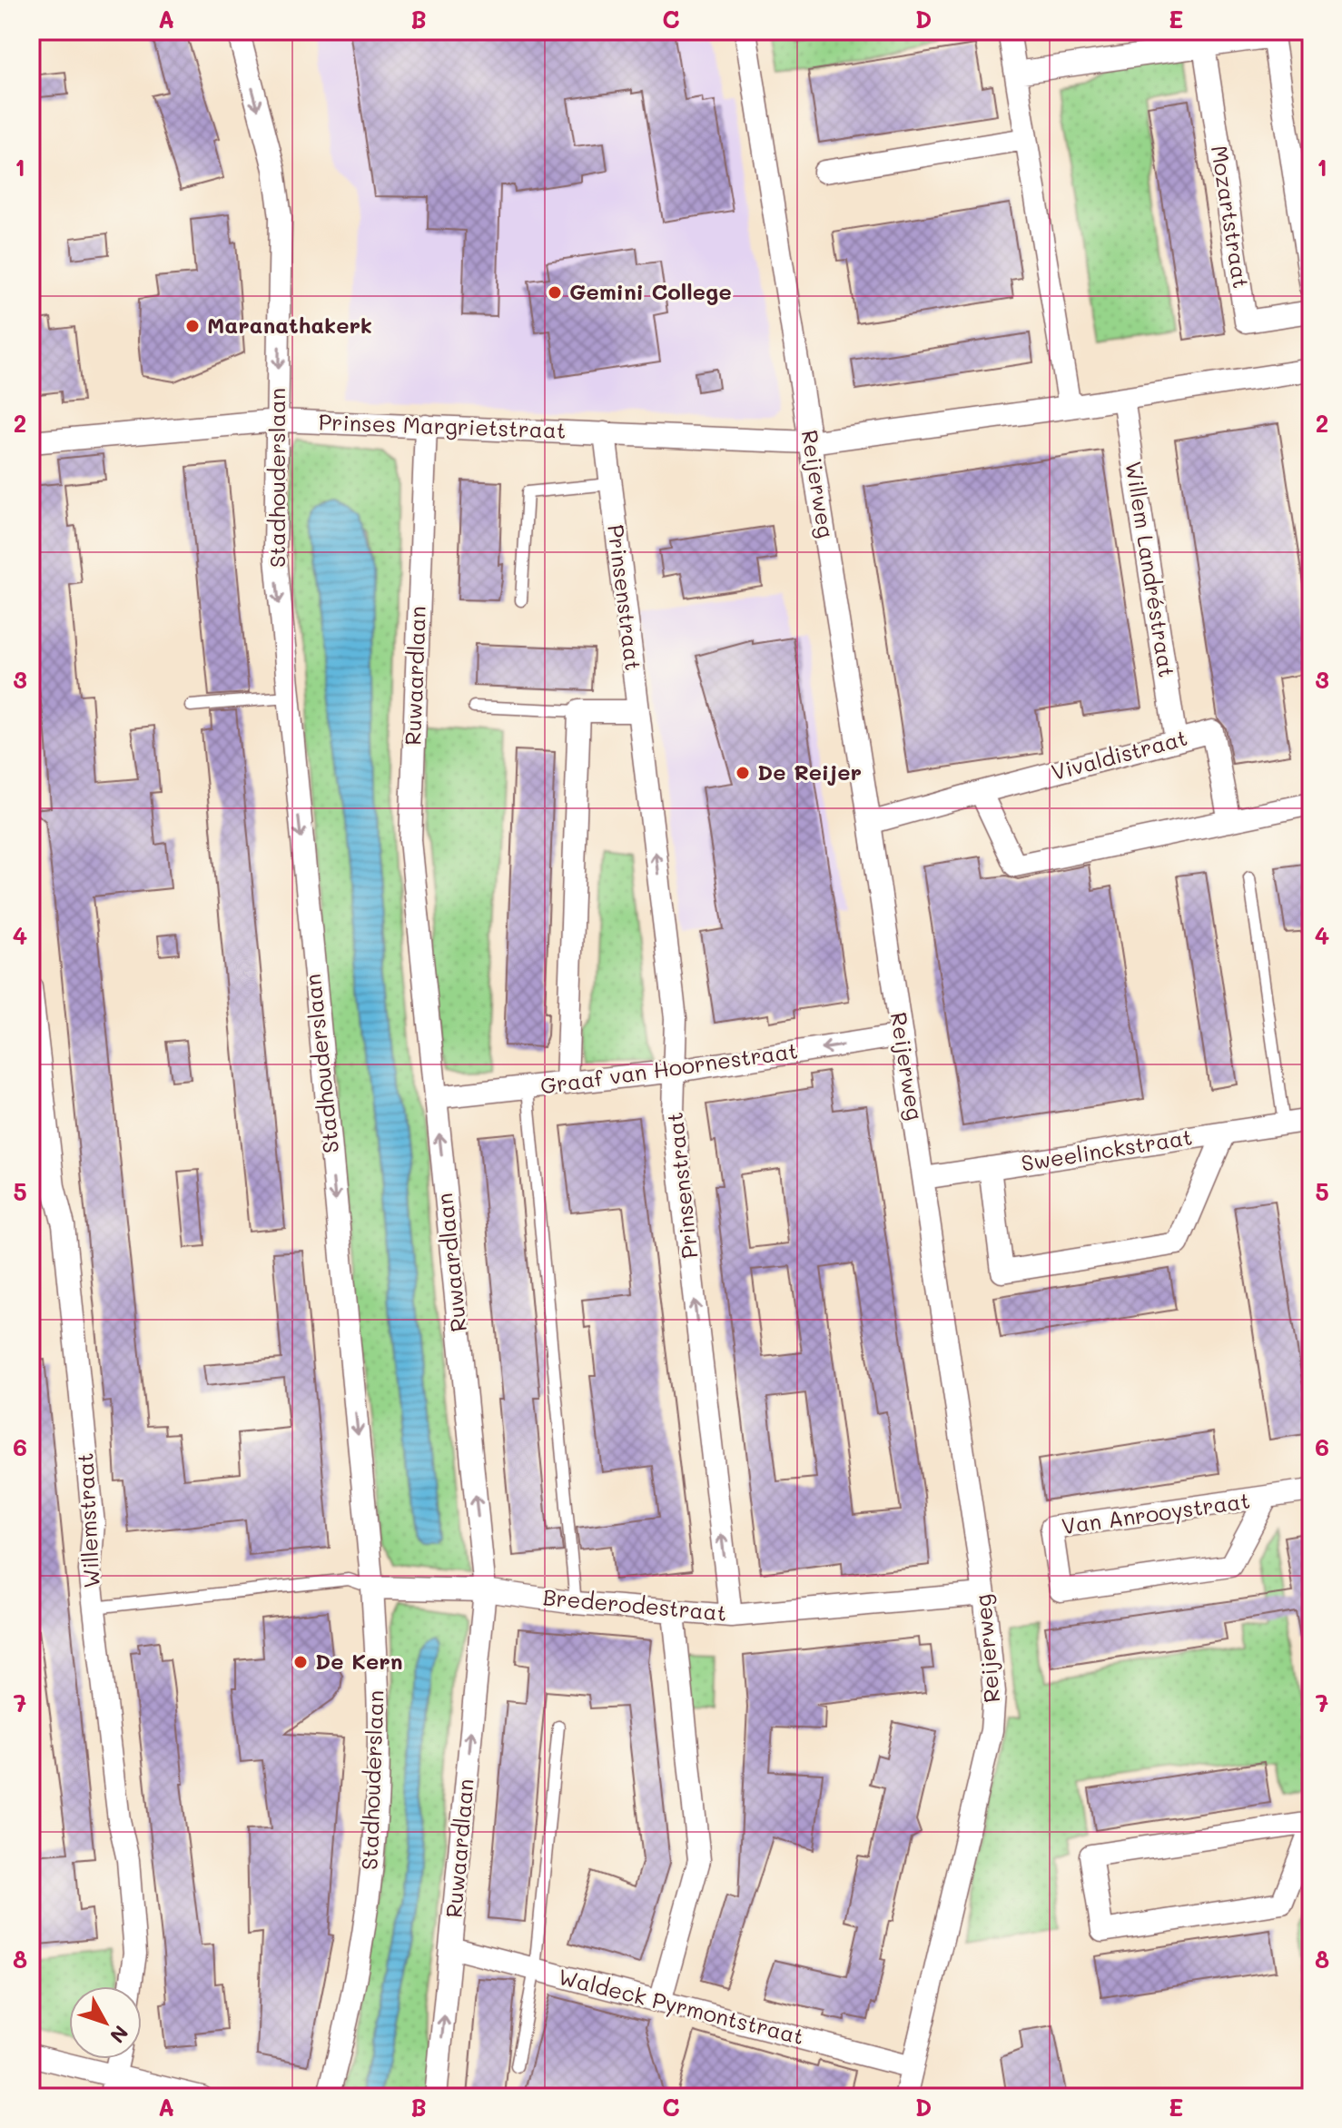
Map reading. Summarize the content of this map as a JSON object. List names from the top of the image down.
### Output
{
  "streets": {
    "street": [
      "Mozartstraat",
      "Prinses Margrietstraat",
      "Stadhouderslaan",
      "Reijerweg",
      "Willem Landréstraat",
      "Prinsenstraat",
      "Ruwaardlaan",
      "Vivaldistraat",
      "Graaf van Hoornestraat",
      "Sweelinckstraat",
      "Van Anrooystraat",
      "Willemstraat",
      "Brederodestraat",
      "Waldeck Pyrmontstraat"
    ]
  },
  "crossings": [
    ["Prinses Margrietstraat", "Stadhouderslaan"],
    ["Prinses Margrietstraat", "Reijerweg"],
    ["Prinses Margrietstraat", "Prinsenstraat"],
    ["Prinses Margrietstraat", "Ruwaardlaan"],
    ["Stadhouderslaan", "Brederodestraat"],
    ["Reijerweg", "Vivaldistraat"],
    ["Reijerweg", "Graaf van Hoornestraat"],
    ["Reijerweg", "Sweelinckstraat"],
    ["Reijerweg", "Brederodestraat"],
    ["Reijerweg", "Waldeck Pyrmontstraat"],
    ["Willem Landréstraat", "Vivaldistraat"],
    ["Prinsenstraat", "Graaf van Hoornestraat"],
    ["Prinsenstraat", "Brederodestraat"],
    ["Ruwaardlaan", "Graaf van Hoornestraat"],
    ["Ruwaardlaan", "Brederodestraat"],
    ["Ruwaardlaan", "Waldeck Pyrmontstraat"]
  ],
  "one_way": ["Stadhouderslaan", "Ruwaardlaan", "Graaf van Hoornestraat"],
  "places": [
    "Gemini College",
    "Maranathakerk",
    "De Reijer",
    "De Kern"
  ],
  "north": "bottom right",
  "grid": {
    "columns": [
      "A",
      "B",
      "C",
      "D",
      "E"
    ],
    "rows": [
      "1",
      "2",
      "3",
      "4",
      "5",
      "6",
      "7",
      "8"
    ]
  }
}
